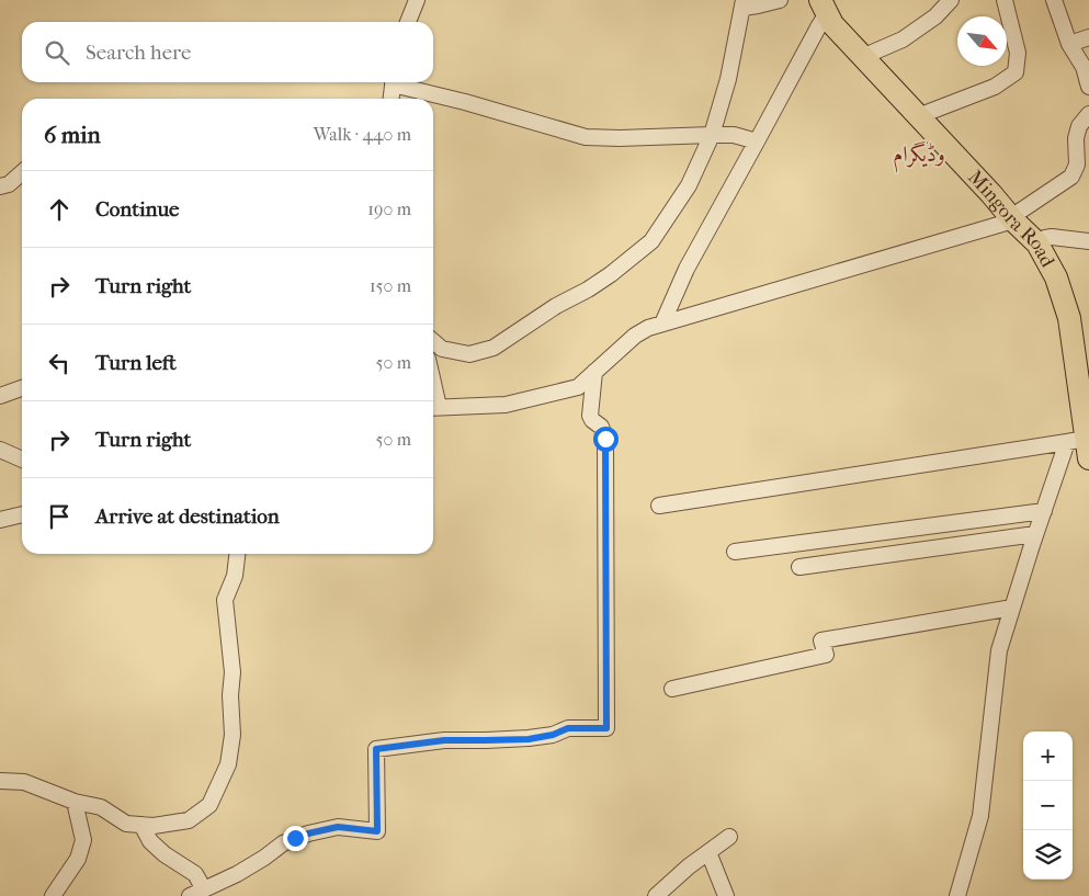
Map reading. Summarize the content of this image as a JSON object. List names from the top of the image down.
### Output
{
  "streets": {
    "highway": ["Mingora Road"]
  },
  "districts": ["وڈیگرام"],
  "north": "bottom right",
  "page": {
    "search": "Search here",
    "heading": ["6 min", "Walk · 440 m"],
    "list": [
      ["Continue", "190 m"],
      ["Turn right", "150 m"],
      ["Turn left", "50 m"],
      ["Turn right", "50 m"],
      "Arrive at destination"
    ],
    "map_buttons": ["+", "−"]
  }
}
